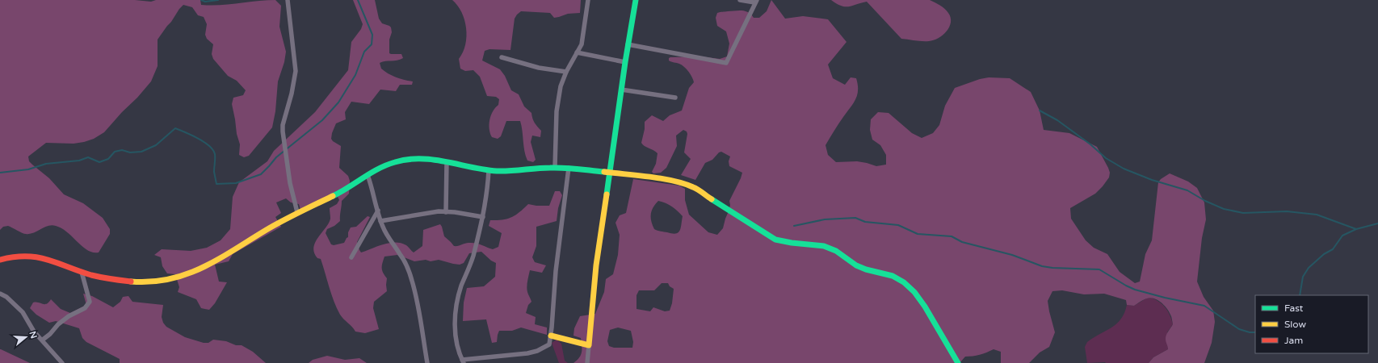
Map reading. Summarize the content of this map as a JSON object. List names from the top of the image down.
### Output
{
  "legend": ["Fast", "Slow", "Jam"],
  "north": "right"
}
